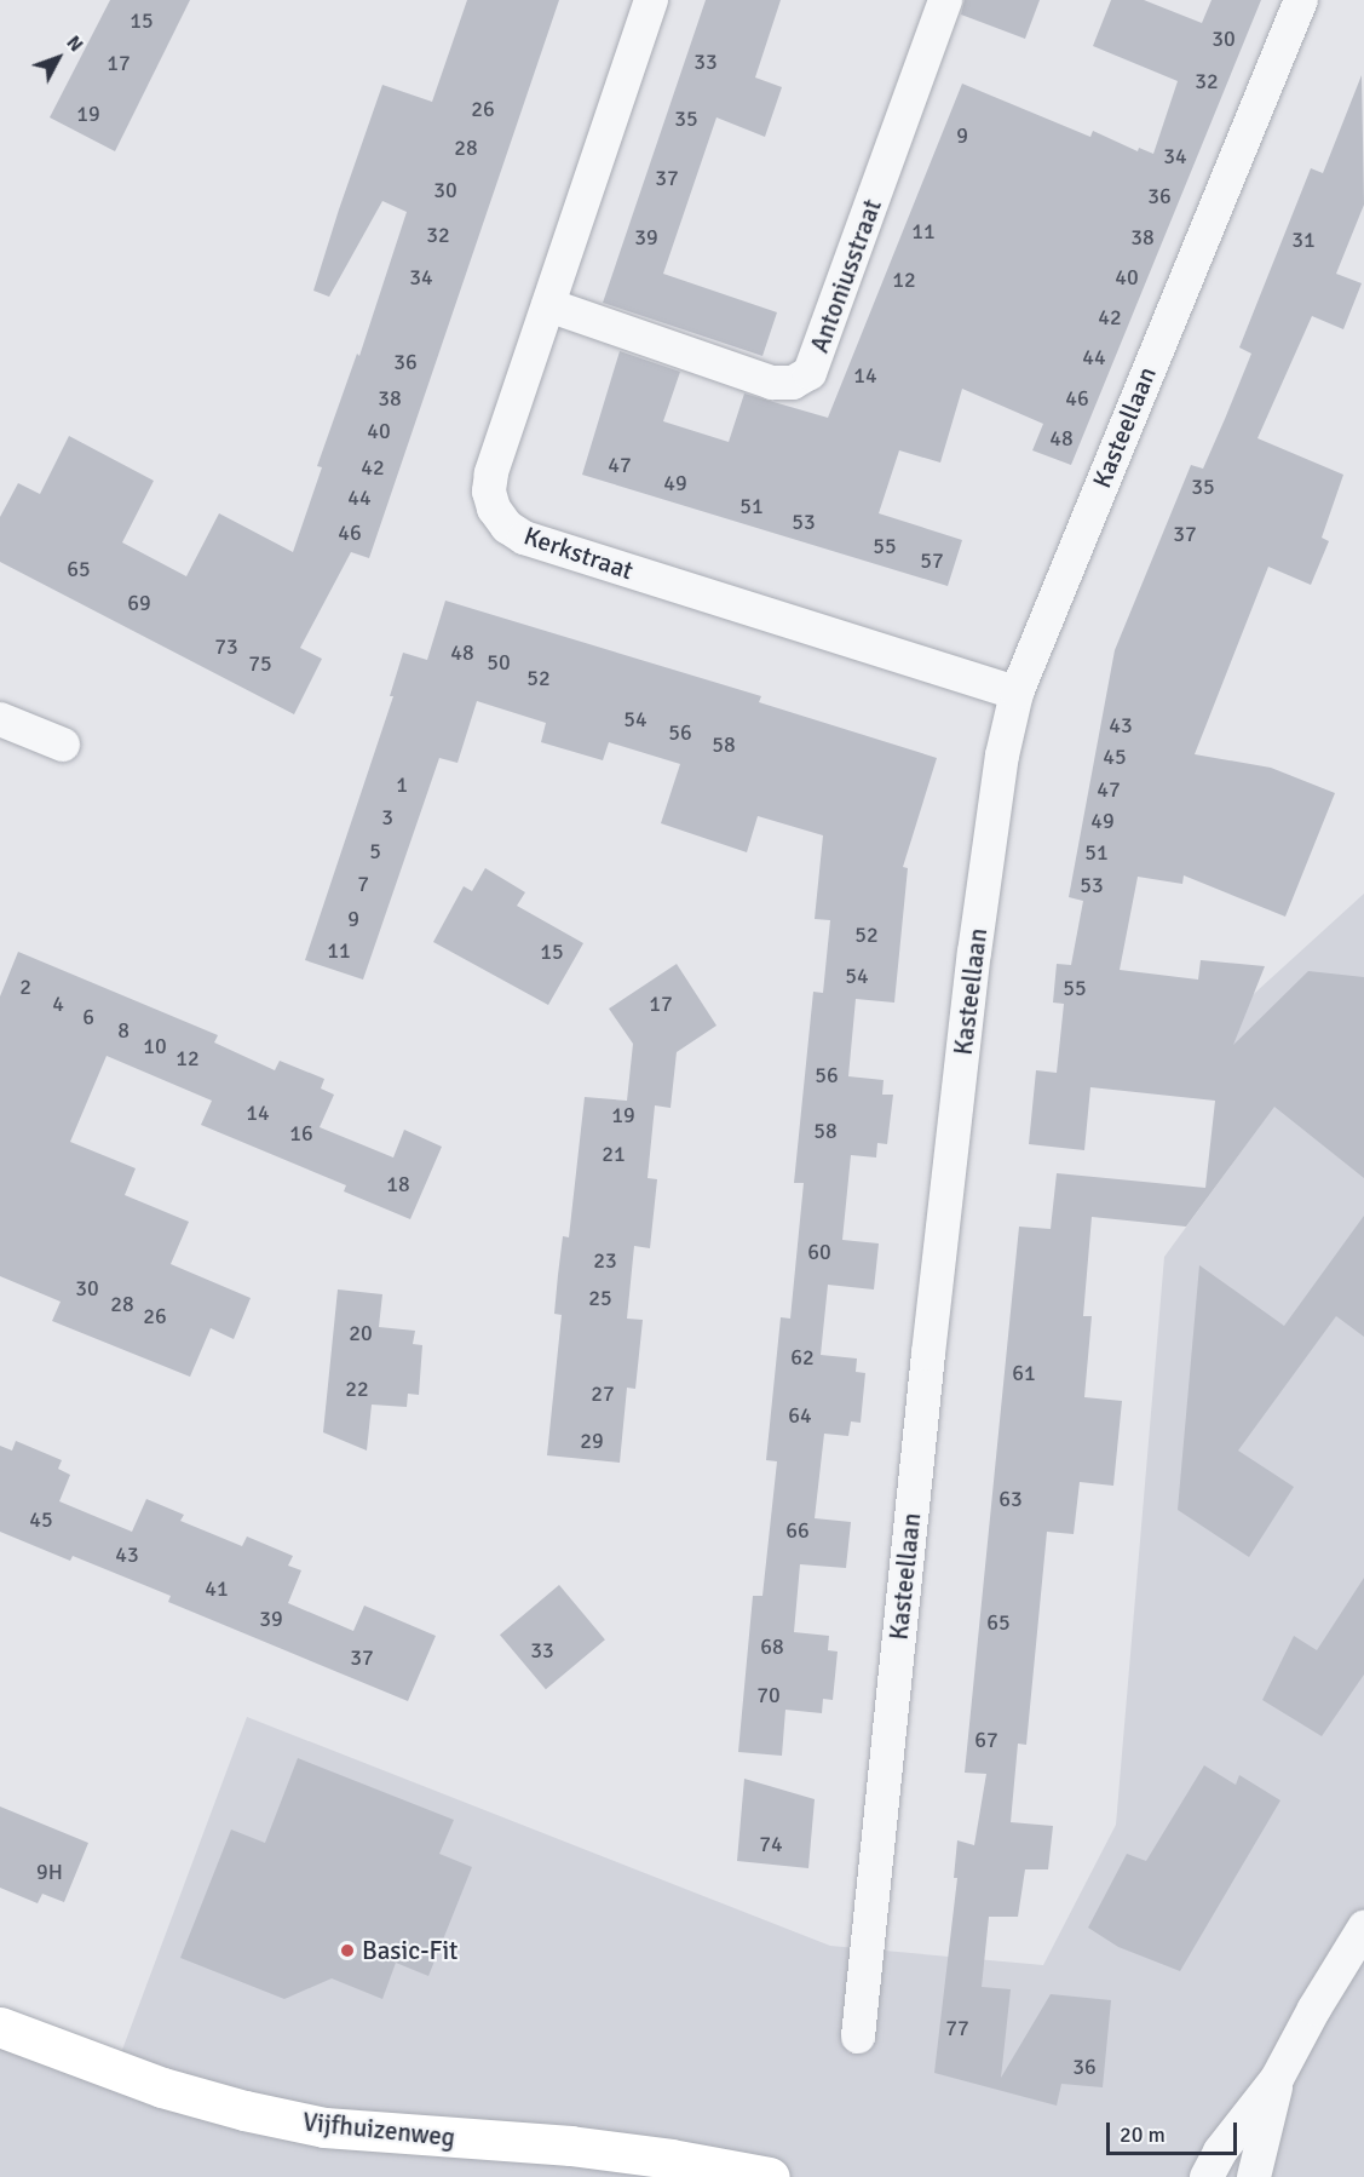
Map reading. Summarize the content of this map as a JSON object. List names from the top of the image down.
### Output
{
  "streets": {
    "street": [
      "Antoniusstraat",
      "Kasteellaan",
      "Kerkstraat",
      "Vijfhuizenweg"
    ]
  },
  "crossings": [
    ["Antoniusstraat", "Kerkstraat"],
    ["Kasteellaan", "Kerkstraat"]
  ],
  "places": ["Basic-Fit"],
  "house_numbers": [
    "15",
    "30",
    "33",
    "17",
    "32",
    "26",
    "19",
    "35",
    "9",
    "28",
    "34",
    "37",
    "30",
    "36",
    "11",
    "32",
    "39",
    "38",
    "31",
    "34",
    "40",
    "12",
    "42",
    "44",
    "36",
    "14",
    "38",
    "46",
    "40",
    "48",
    "47",
    "42",
    "49",
    "35",
    "44",
    "51",
    "53",
    "46",
    "37",
    "55",
    "57",
    "65",
    "69",
    "73",
    "48",
    "50",
    "75",
    "52",
    "54",
    "43",
    "56",
    "58",
    "45",
    "1",
    "47",
    "3",
    "49",
    "5",
    "51",
    "7",
    "53",
    "9",
    "52",
    "11",
    "15",
    "54",
    "2",
    "55",
    "4",
    "17",
    "6",
    "8",
    "10",
    "12",
    "56",
    "14",
    "19",
    "58",
    "16",
    "21",
    "18",
    "60",
    "23",
    "30",
    "25",
    "28",
    "26",
    "20",
    "62",
    "61",
    "22",
    "27",
    "64",
    "29",
    "63",
    "45",
    "66",
    "43",
    "41",
    "39",
    "65",
    "68",
    "33",
    "37",
    "70",
    "67",
    "74",
    "9H",
    "77",
    "36"
  ],
  "scale_bar": "20 m",
  "north": "top right"
}
